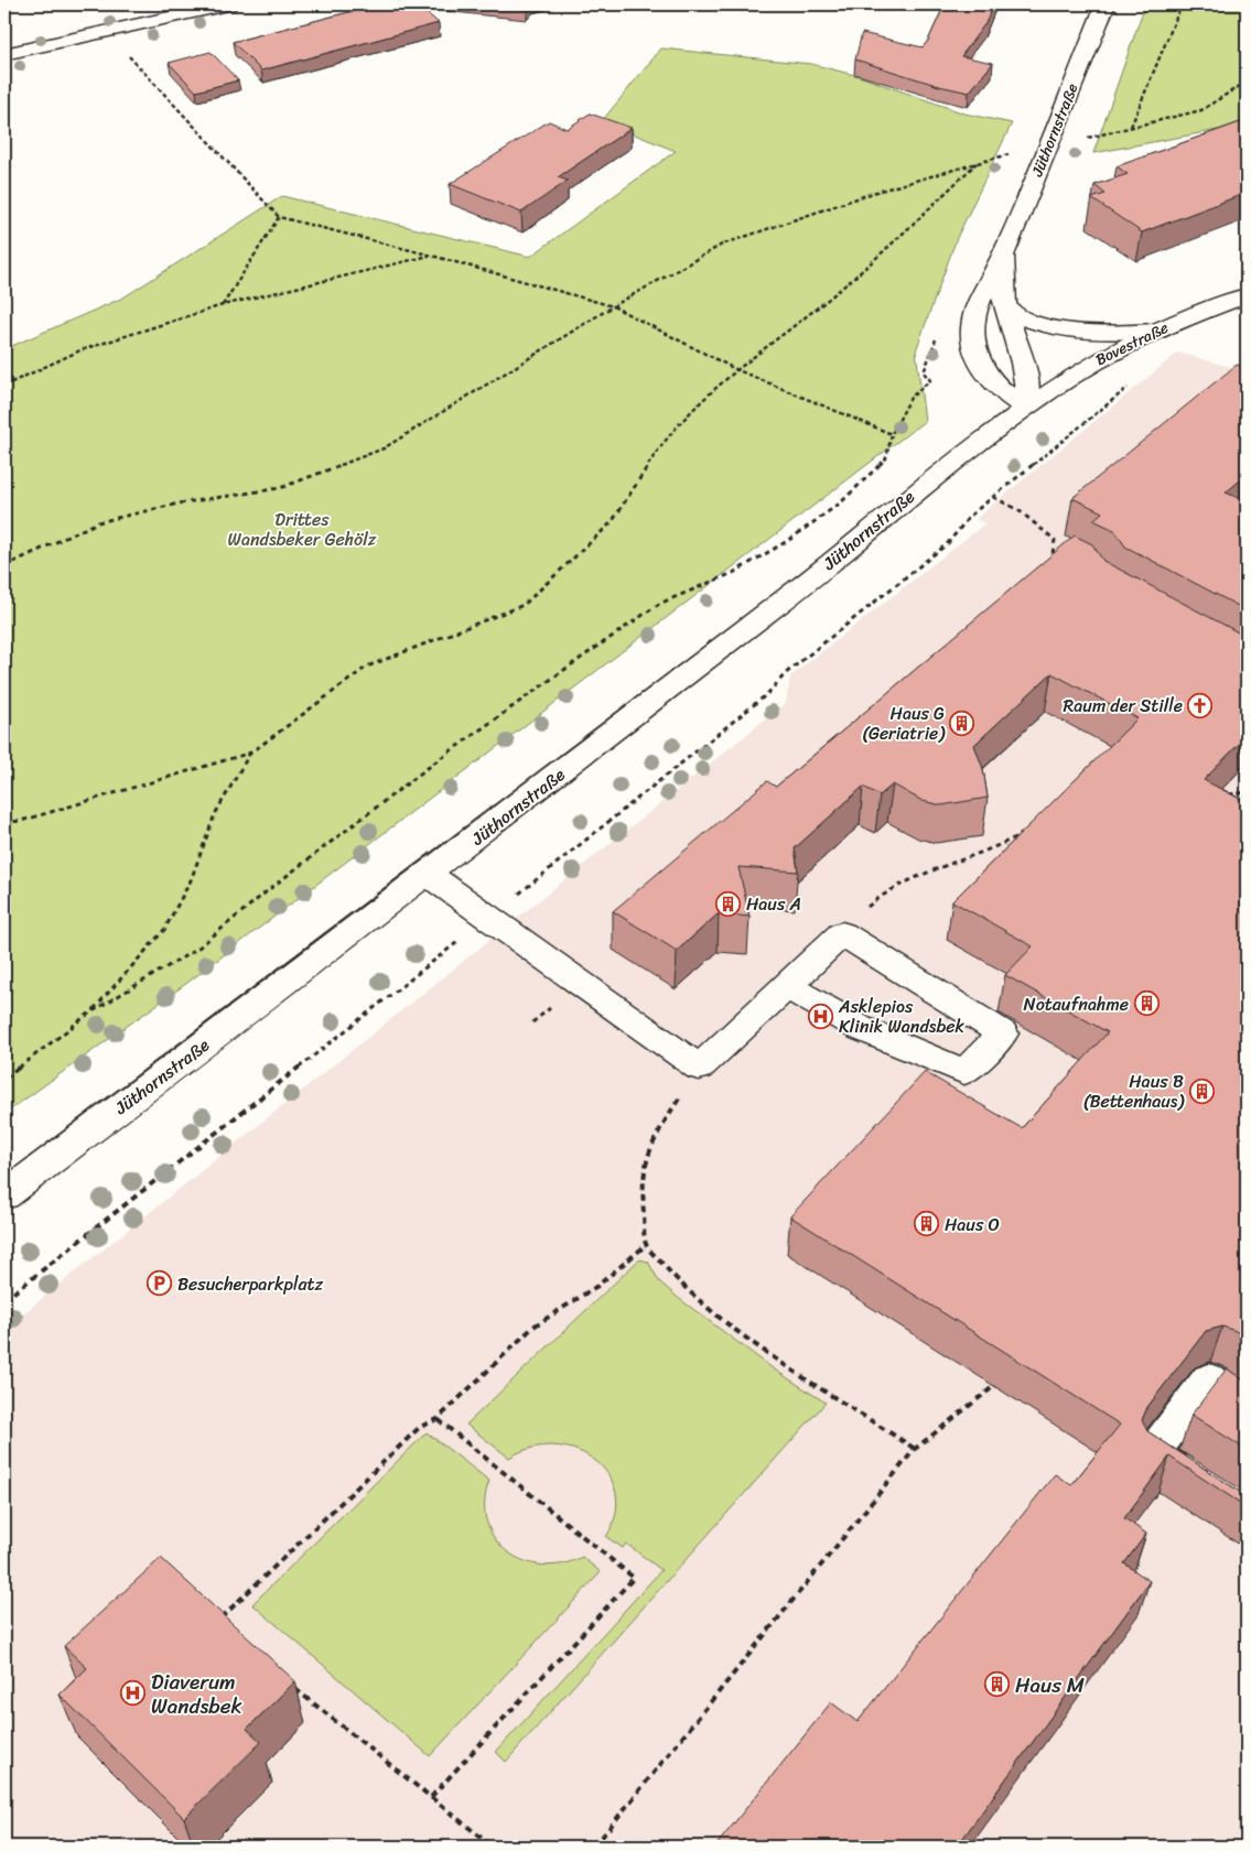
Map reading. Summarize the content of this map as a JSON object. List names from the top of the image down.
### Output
{
  "streets": {
    "street": ["Jüthornstraße", "Bovestraße"]
  },
  "crossings": [
    ["Jüthornstraße", "Bovestraße"]
  ],
  "parks": ["Drittes Wandsbeker Gehölz"],
  "places": {
    "church": ["Raum der Stille"],
    "building": [
      "Haus G (Geriatrie)",
      "Haus A",
      "Notaufnahme",
      "Haus B (Bettenhaus)",
      "Haus O",
      "Haus M"
    ],
    "hospital": ["Asklepios Klinik Wandsbek", "Diaverum Wandsbek"],
    "parking": ["Besucherparkplatz"]
  }
}
